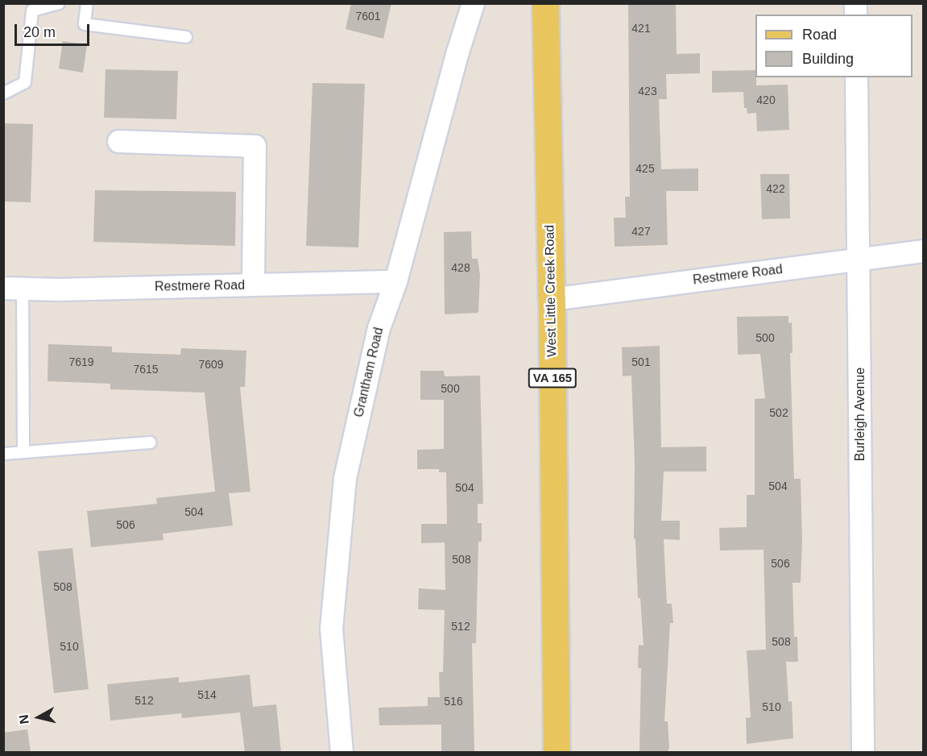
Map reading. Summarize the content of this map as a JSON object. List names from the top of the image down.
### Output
{
  "streets": {
    "main road": ["West Little Creek Road", "VA 165"],
    "street": ["Restmere Road", "Grantham Road", "Burleigh Avenue"]
  },
  "crossings": [
    ["Restmere Road", "West Little Creek Road"],
    ["Restmere Road", "Grantham Road"],
    ["Restmere Road", "Burleigh Avenue"]
  ],
  "house_numbers": [
    "7601",
    "421",
    "423",
    "420",
    "425",
    "422",
    "427",
    "428",
    "500",
    "7619",
    "501",
    "7609",
    "7615",
    "500",
    "502",
    "504",
    "504",
    "504",
    "506",
    "508",
    "506",
    "508",
    "512",
    "508",
    "510",
    "514",
    "512",
    "516",
    "510"
  ],
  "legend": ["Road", "Building"],
  "scale_bar": "20 m",
  "north": "left"
}
